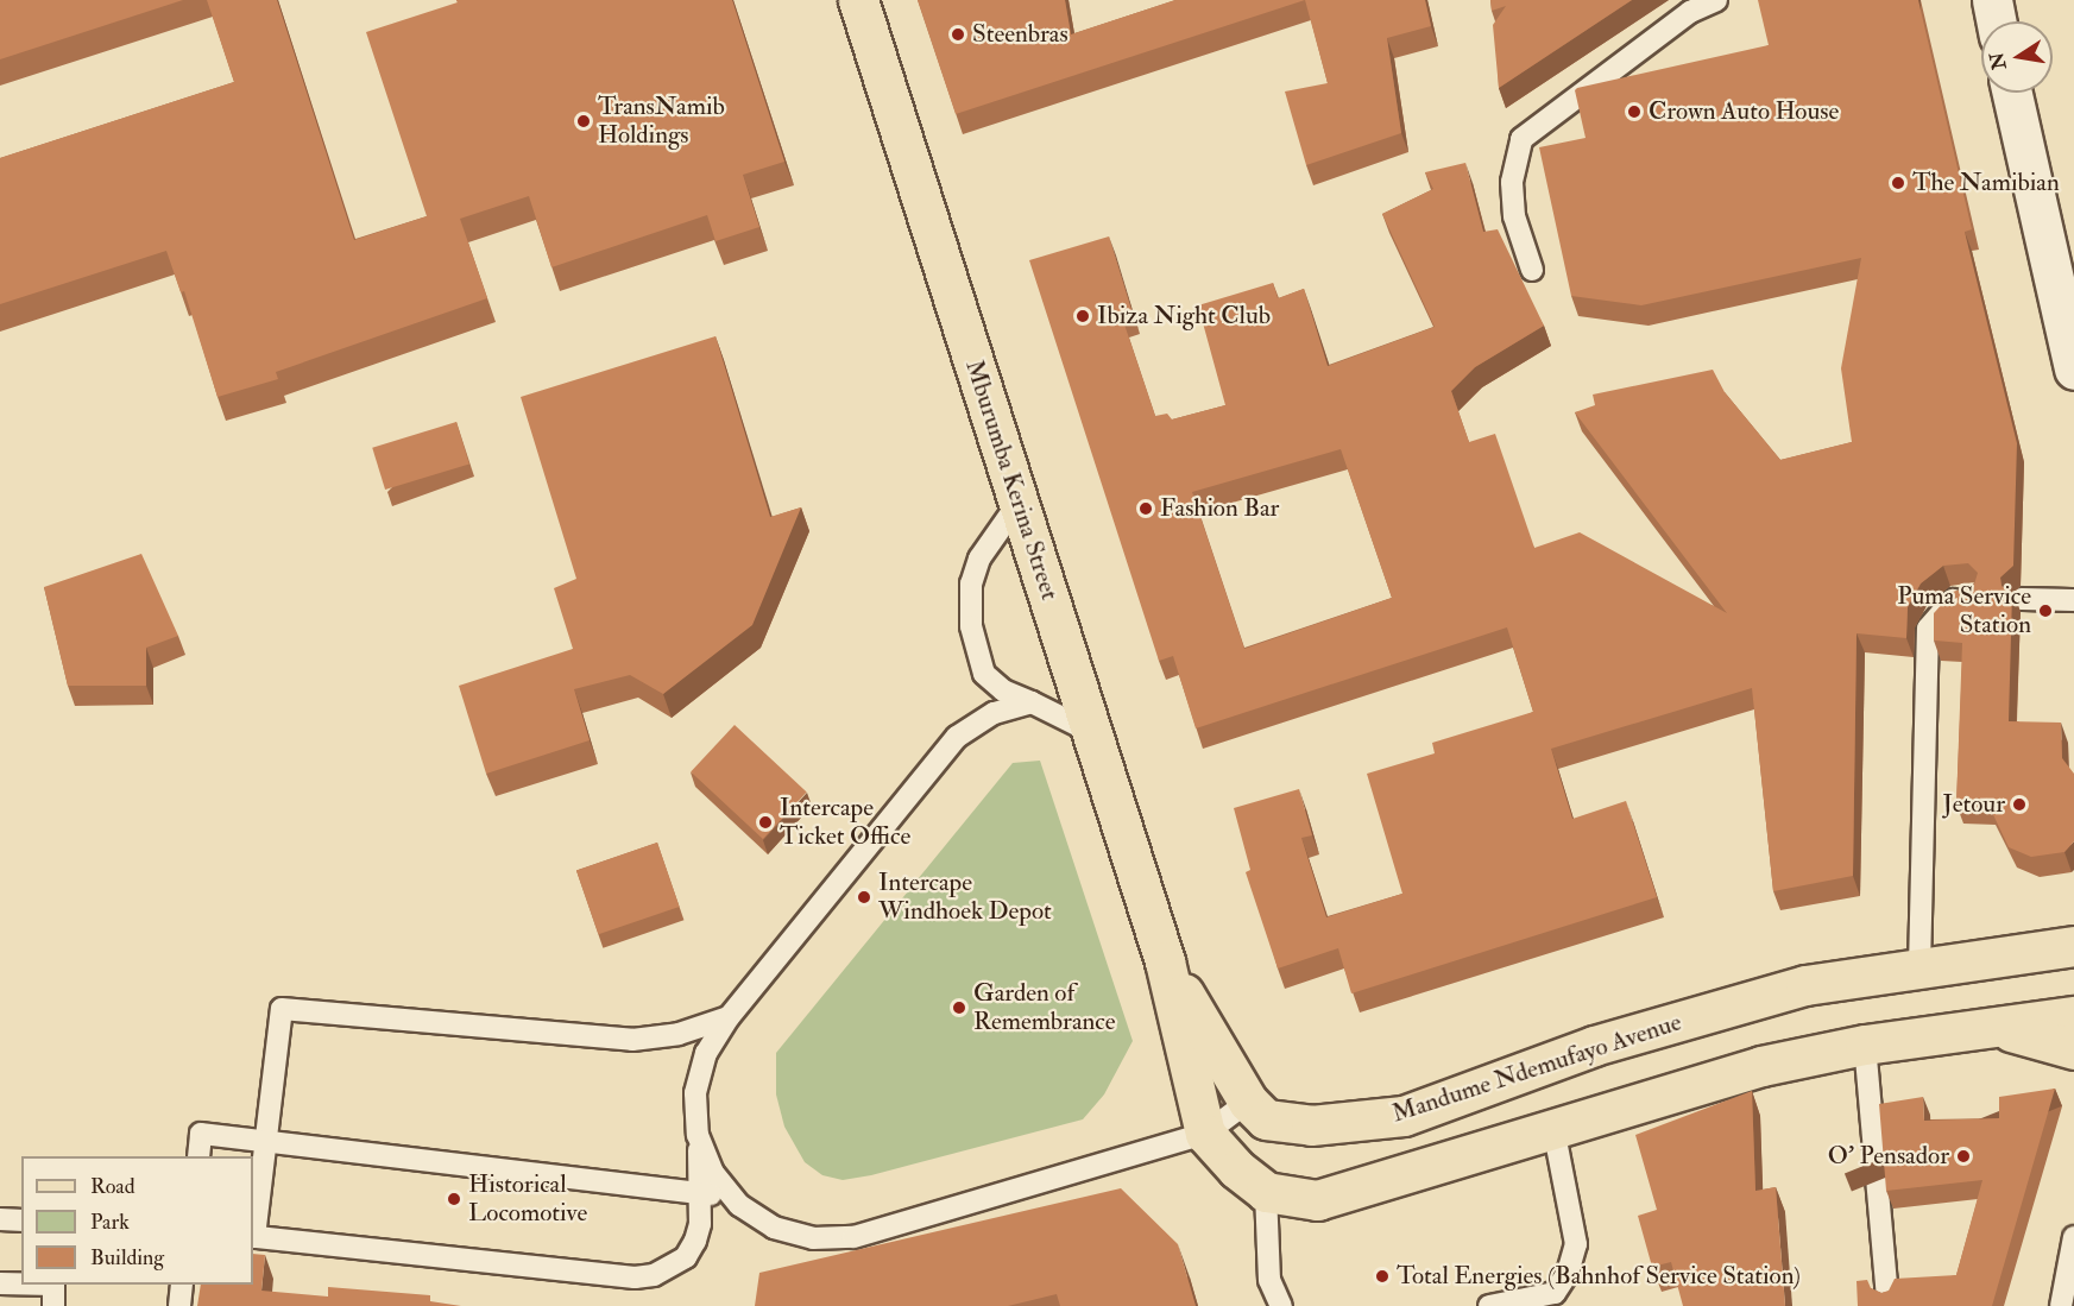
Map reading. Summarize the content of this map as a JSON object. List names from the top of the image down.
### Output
{
  "streets": {
    "main road": ["Mburumba Kerina Street", "Mandume Ndemufayo Avenue"]
  },
  "crossings": [
    ["Mburumba Kerina Street", "Mandume Ndemufayo Avenue"]
  ],
  "places": [
    "Steenbras",
    "Crown Auto House",
    "TransNamib Holdings",
    "The Namibian",
    "Ibiza Night Club",
    "Fashion Bar",
    "Puma Service Station",
    "Jetour",
    "Intercape Ticket Office",
    "Intercape Windhoek Depot",
    "Garden of Remembrance",
    "O' Pensador",
    "Historical Locomotive",
    "Total Energies (Bahnhof Service Station)"
  ],
  "legend": ["Road", "Park", "Building"],
  "north": "left"
}
